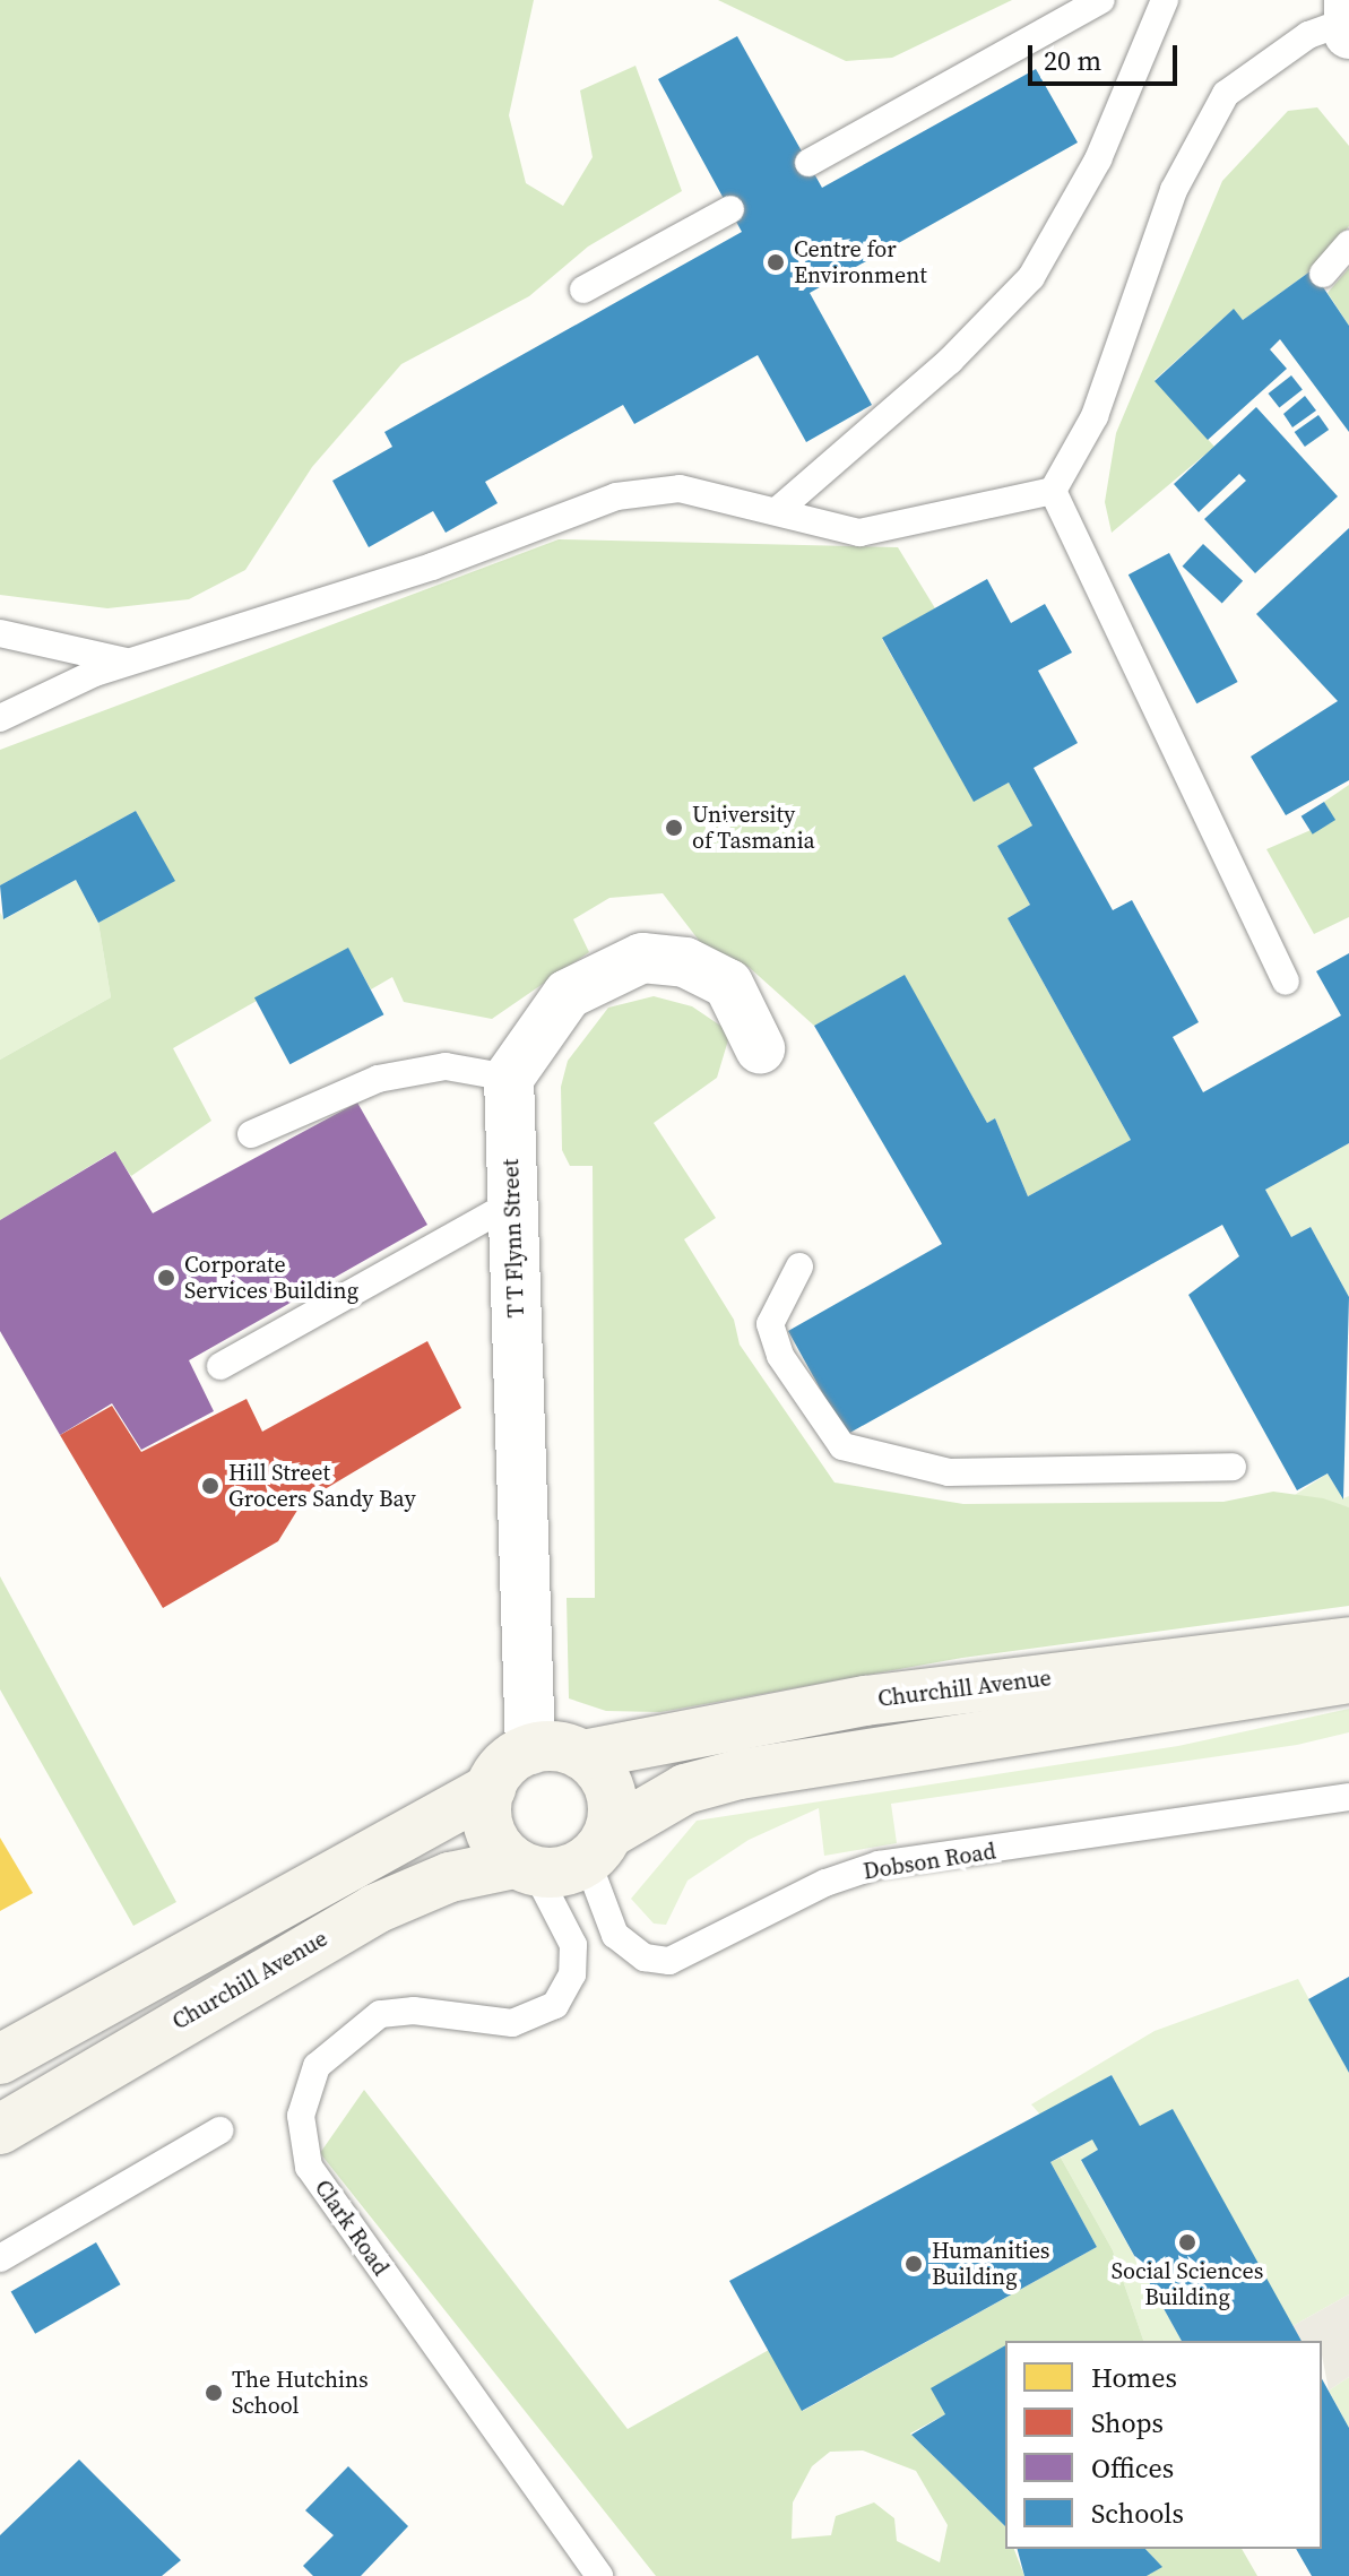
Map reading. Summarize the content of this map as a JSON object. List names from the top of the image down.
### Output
{
  "streets": {
    "street": ["T T Flynn Street", "Churchill Avenue"],
    "lane": ["Dobson Road", "Clark Road"]
  },
  "crossings": [
    ["T T Flynn Street", "Churchill Avenue"]
  ],
  "places": [
    "Centre for Environment",
    "University of Tasmania",
    "Corporate Services Building",
    "Hill Street Grocers Sandy Bay",
    "Social Sciences Building",
    "Humanities Building",
    "The Hutchins School"
  ],
  "legend": [
    "Homes",
    "Shops",
    "Offices",
    "Schools"
  ],
  "scale_bar": "20 m"
}
